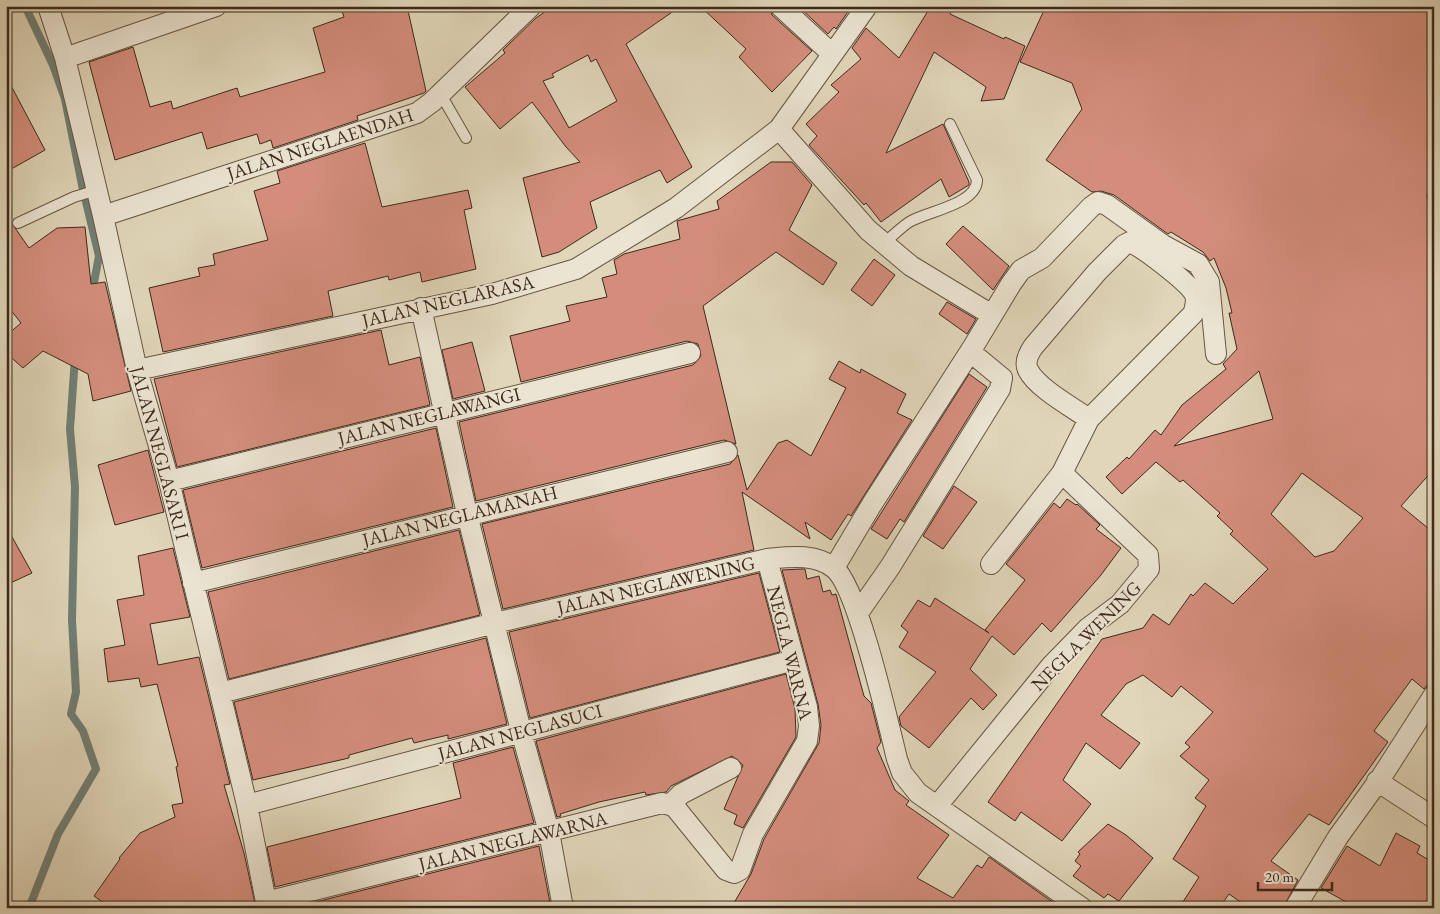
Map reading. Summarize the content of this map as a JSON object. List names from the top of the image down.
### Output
{
  "streets": {
    "street": [
      "JALAN NEGLAENDAH",
      "JALAN NEGLARASA",
      "JALAN NEGLAWANGI",
      "JALAN NEGLASARI I",
      "JALAN NEGLAMANAH",
      "JALAN NEGLAWENING",
      "NEGLA WENING",
      "NEGLA WARNA",
      "JALAN NEGLASUCI",
      "JALAN NEGLAWARNA"
    ]
  },
  "crossings": [
    ["JALAN NEGLAENDAH", "JALAN NEGLASARI I"],
    ["JALAN NEGLARASA", "JALAN NEGLASARI I"],
    ["JALAN NEGLAWANGI", "JALAN NEGLASARI I"],
    ["JALAN NEGLASARI I", "JALAN NEGLAMANAH"],
    ["JALAN NEGLASARI I", "JALAN NEGLAWENING"],
    ["JALAN NEGLASARI I", "JALAN NEGLASUCI"],
    ["JALAN NEGLASARI I", "JALAN NEGLAWARNA"],
    ["JALAN NEGLAWENING", "NEGLA WARNA"],
    ["NEGLA WARNA", "JALAN NEGLASUCI"],
    ["NEGLA WARNA", "JALAN NEGLAWARNA"]
  ],
  "scale_bar": "20 m"
}
